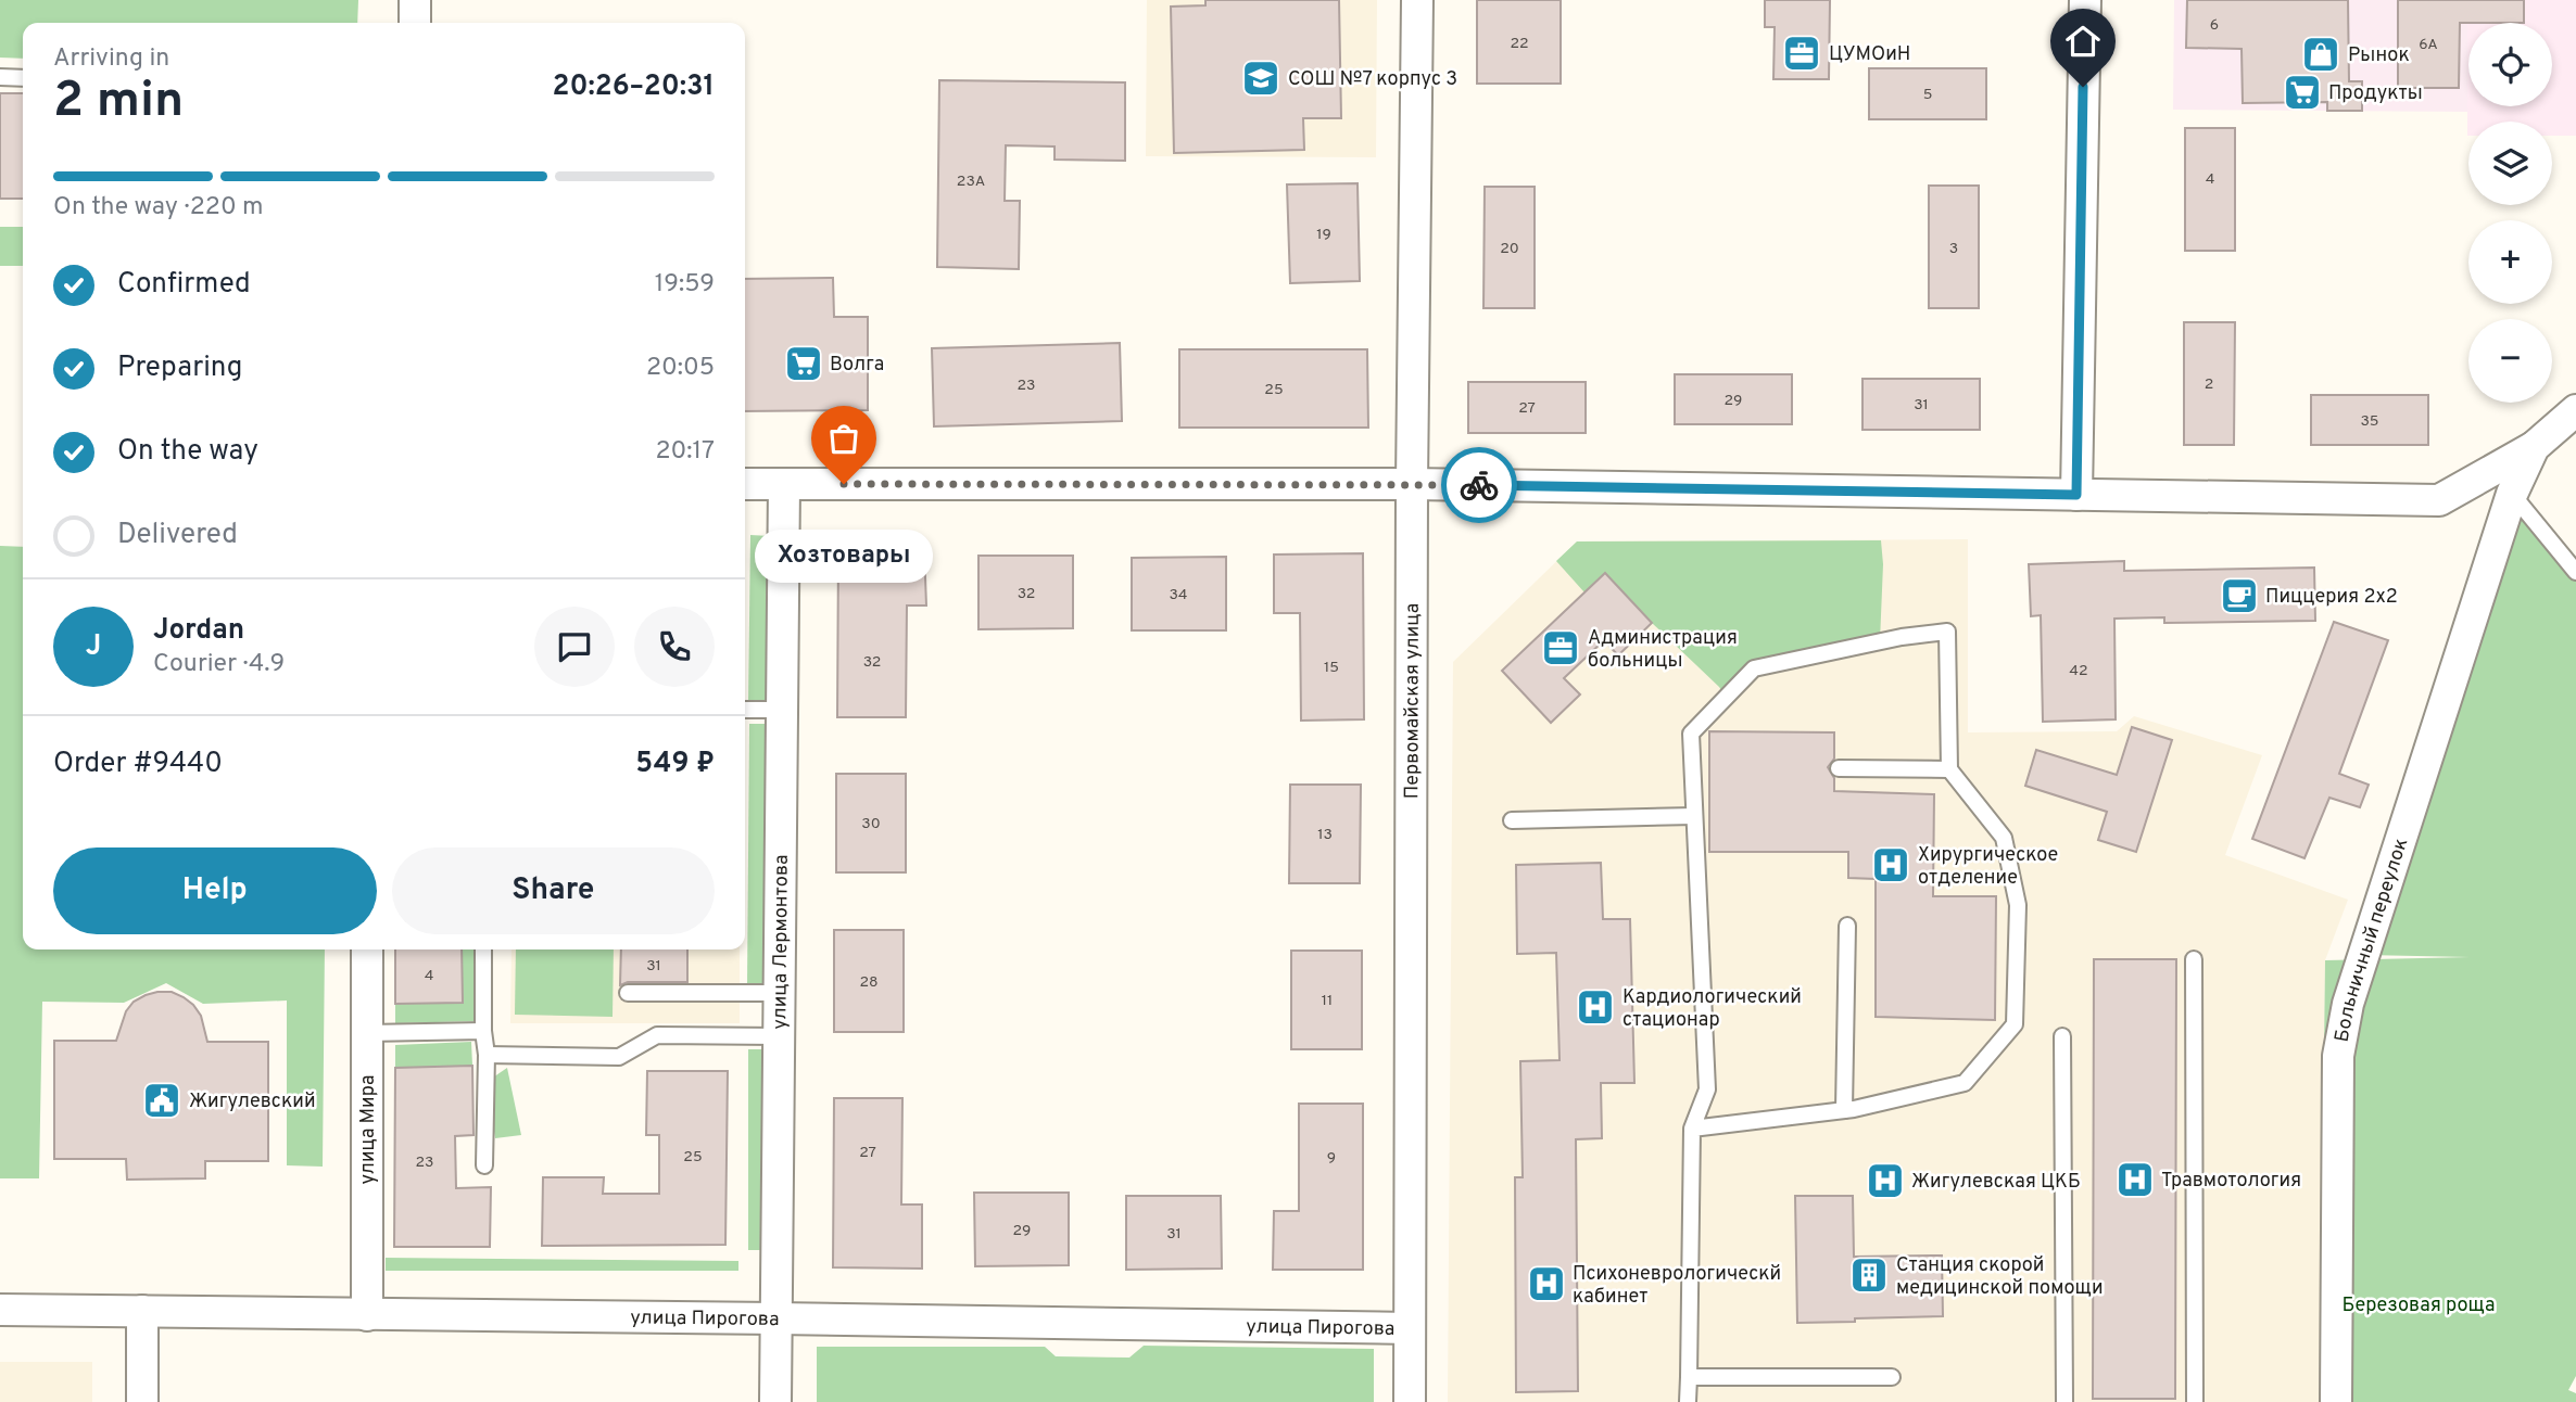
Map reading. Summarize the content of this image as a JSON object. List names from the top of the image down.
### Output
{
  "streets": {
    "street": [
      "Первомайская улица",
      "Больничный переулок",
      "улица Лермонтова",
      "улица Мира",
      "улица Пирогова"
    ]
  },
  "crossings": [
    ["Первомайская улица", "улица Пирогова"],
    ["улица Лермонтова", "улица Пирогова"],
    ["улица Мира", "улица Пирогова"]
  ],
  "parks": ["Березовая роща"],
  "places": {
    "office": ["ЦУМОиН", "Администрация больницы"],
    "shop": ["Рынок"],
    "school or university": ["СОШ №7 корпус 3"],
    "supermarket": ["Продукты", "Волга"],
    "other": ["Хозтовары"],
    "cafe": ["Пиццерия 2х2"],
    "hospital": [
      "Хирургическое отделение",
      "Кардиологический стационар",
      "Травмотология",
      "Жигулевская ЦКБ",
      "Психоневрологическй кабинет"
    ],
    "public building": ["Жигулевский"],
    "building": ["Станция скорой медицинской помощи"]
  },
  "house_numbers": [
    "6",
    "22",
    "6А",
    "5",
    "4",
    "23А",
    "19",
    "20",
    "3",
    "2",
    "23",
    "25",
    "29",
    "31",
    "27",
    "35",
    "32",
    "34",
    "32",
    "15",
    "42",
    "30",
    "13",
    "31",
    "4",
    "28",
    "11",
    "27",
    "25",
    "9",
    "23",
    "29",
    "31"
  ],
  "page": {
    "map_buttons": ["+", "−"],
    "heading": ["2 min", "Arriving in", "20:26–20:31"],
    "panel": [
      "Jordan",
      "Courier · 4.9",
      "Order #9440",
      "549 ₽"
    ],
    "bar": "On the way · 220 m",
    "list": [
      ["Confirmed", "19:59"],
      ["Preparing", "20:05"],
      ["On the way", "20:17"],
      "Delivered"
    ],
    "bubble": "Хозтовары",
    "round": "J",
    "buttons": ["Help", "Share"]
  }
}
